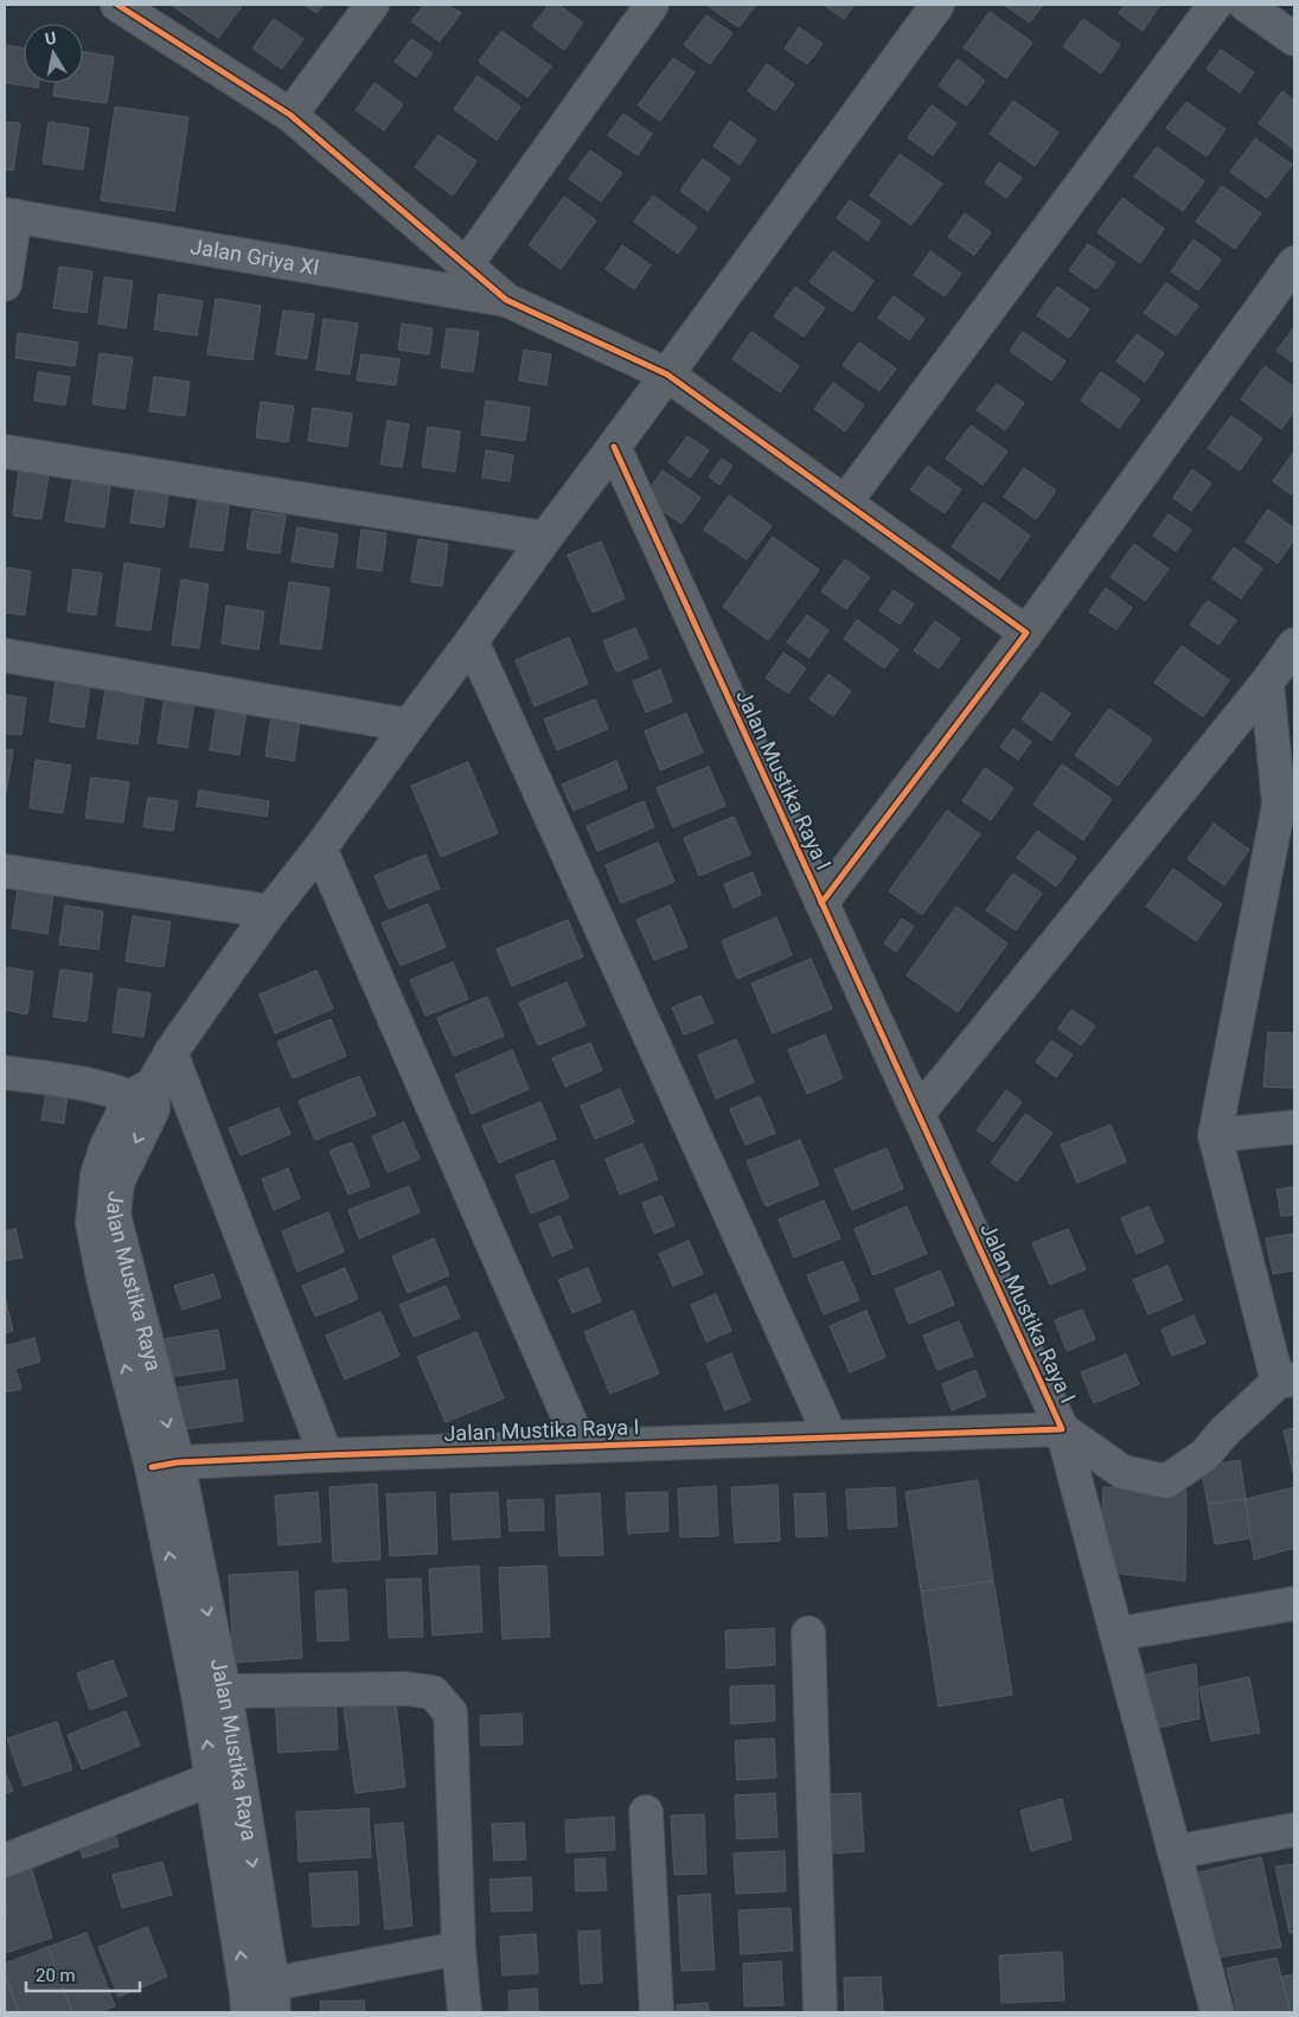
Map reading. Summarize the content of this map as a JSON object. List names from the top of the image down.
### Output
{
  "streets": {
    "street": ["Jalan Griya XI", "Jalan Mustika Raya I", "Jalan Mustika Raya"]
  },
  "crossings": [
    ["Jalan Mustika Raya I", "Jalan Mustika Raya"]
  ],
  "scale_bar": "20 m",
  "north": "top"
}
